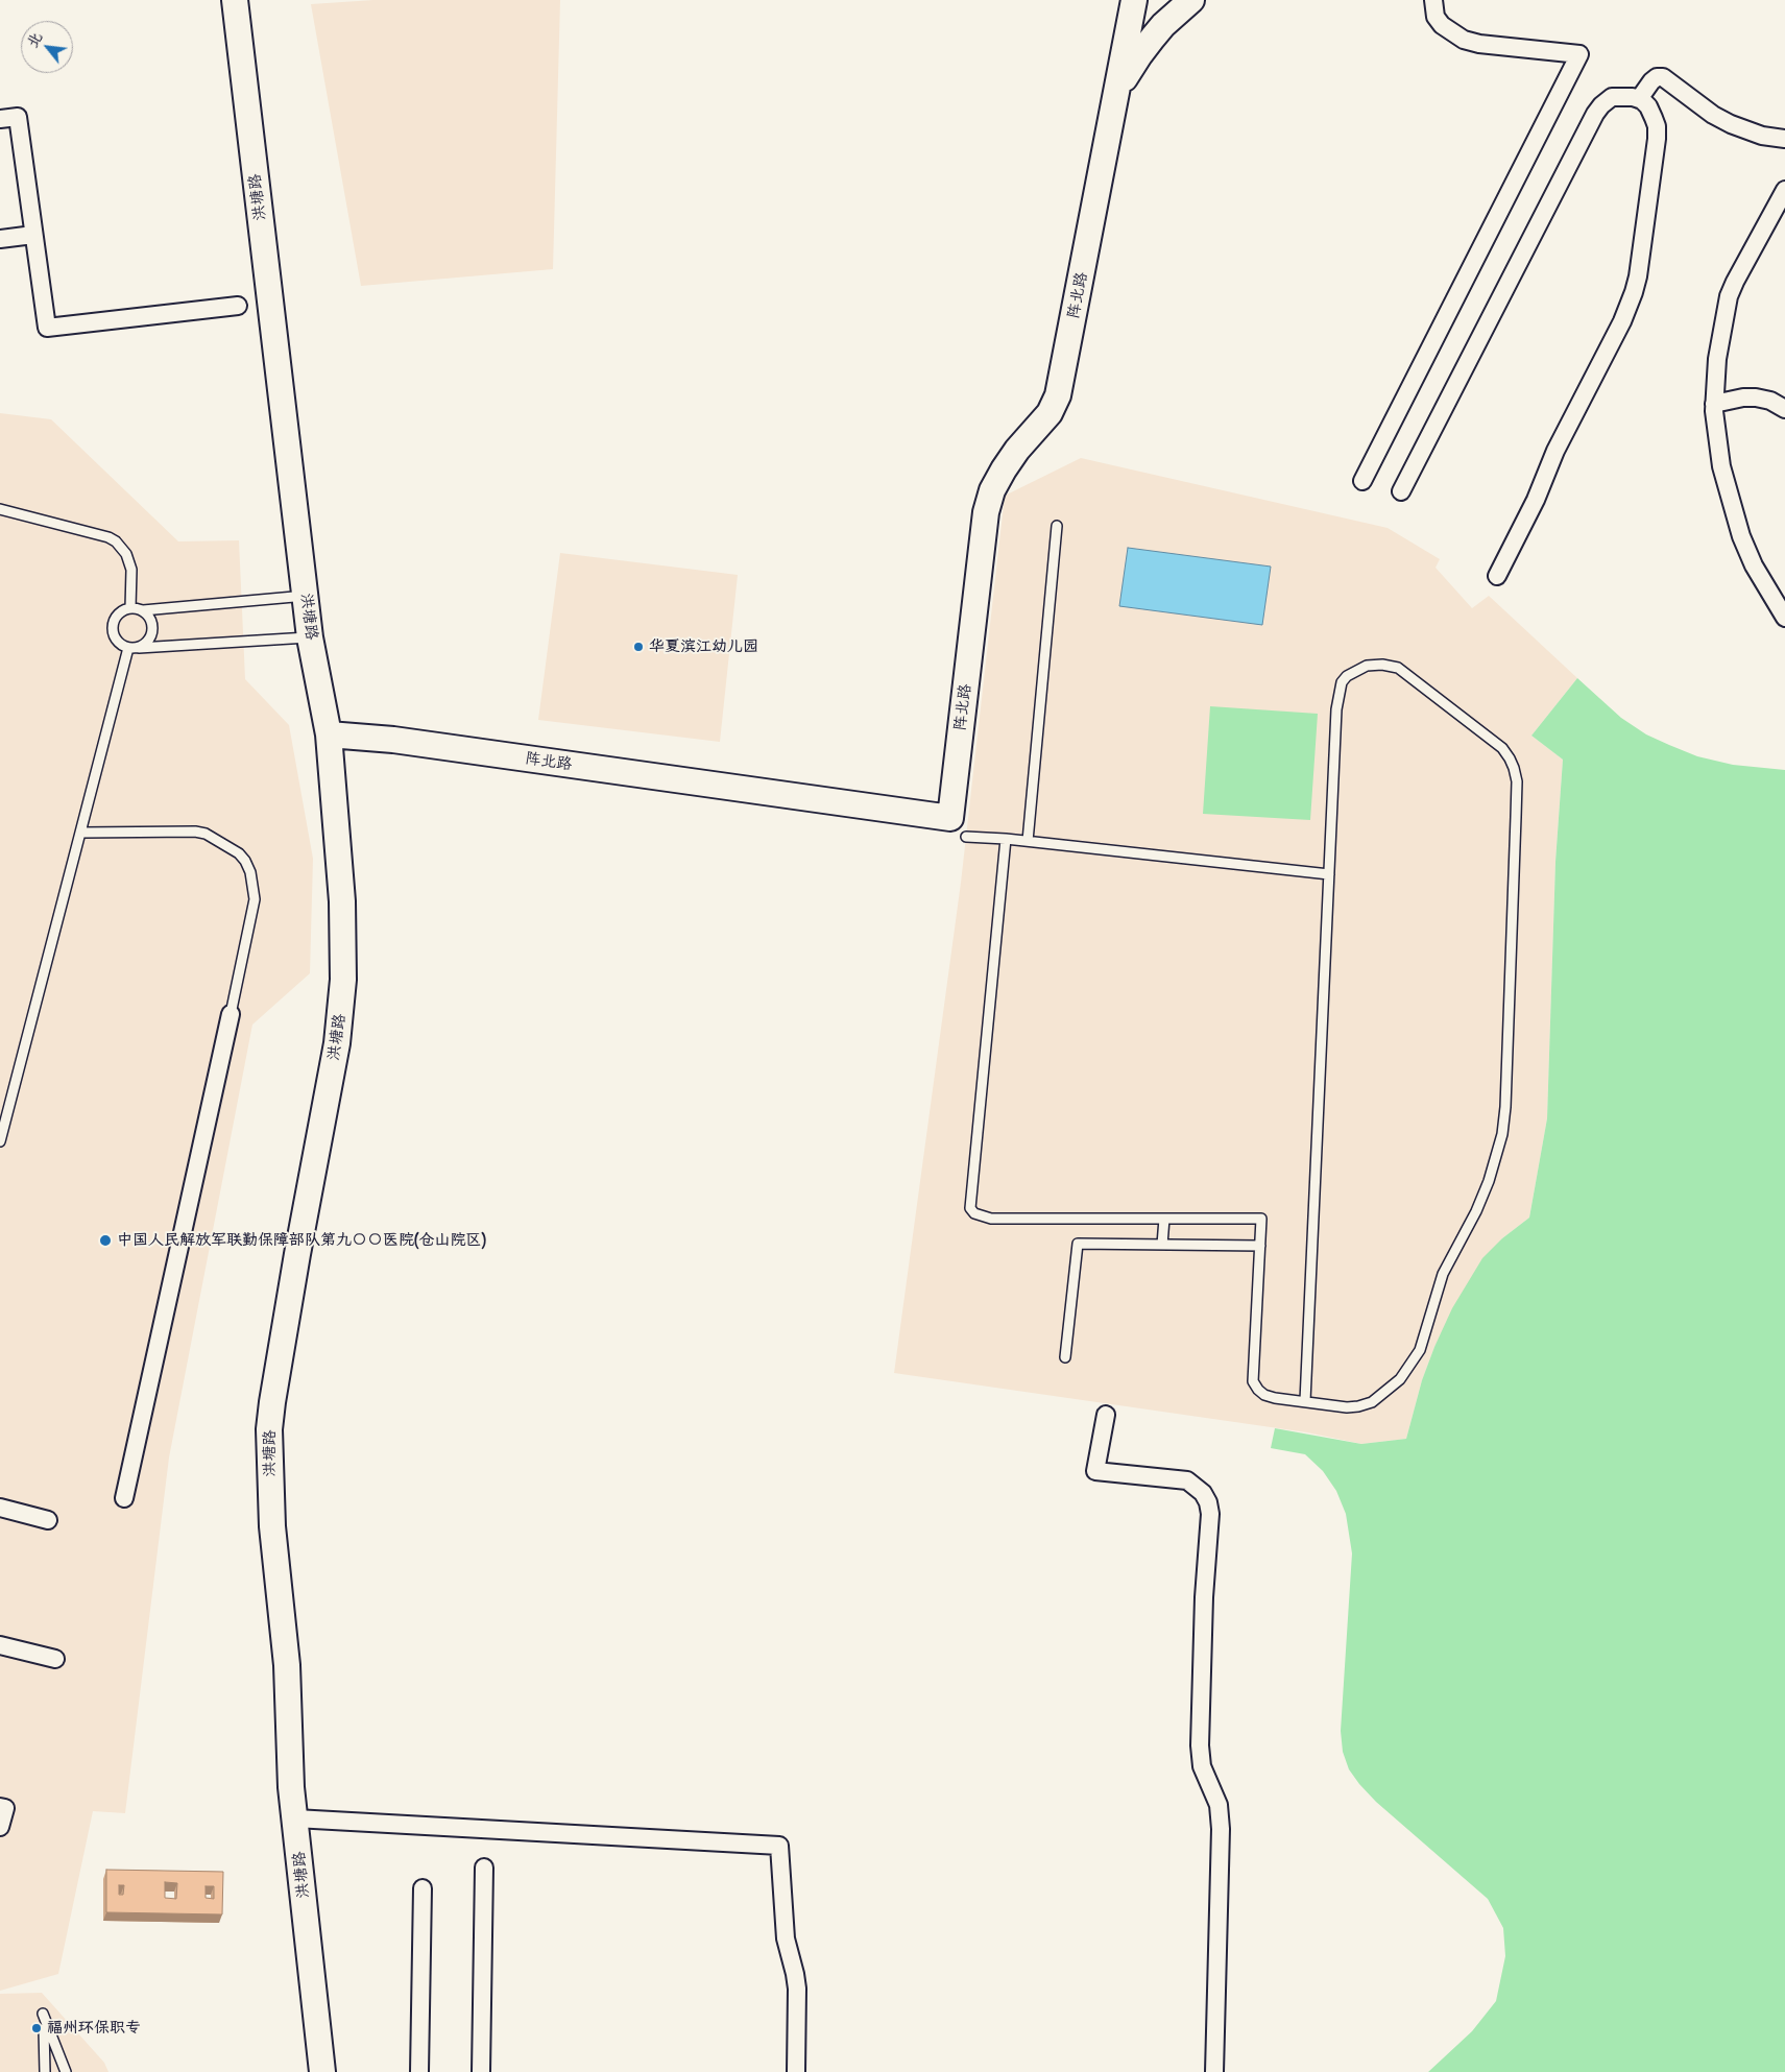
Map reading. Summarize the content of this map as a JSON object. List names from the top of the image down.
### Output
{
  "streets": {
    "street": ["洪塘路", "阵北路"]
  },
  "crossings": [
    ["洪塘路", "阵北路"]
  ],
  "places": ["华夏滨江幼儿园", "中国人民解放军联勤保障部队第九〇〇医院(仓山院区)", "福州环保职专"],
  "north": "top left"
}
